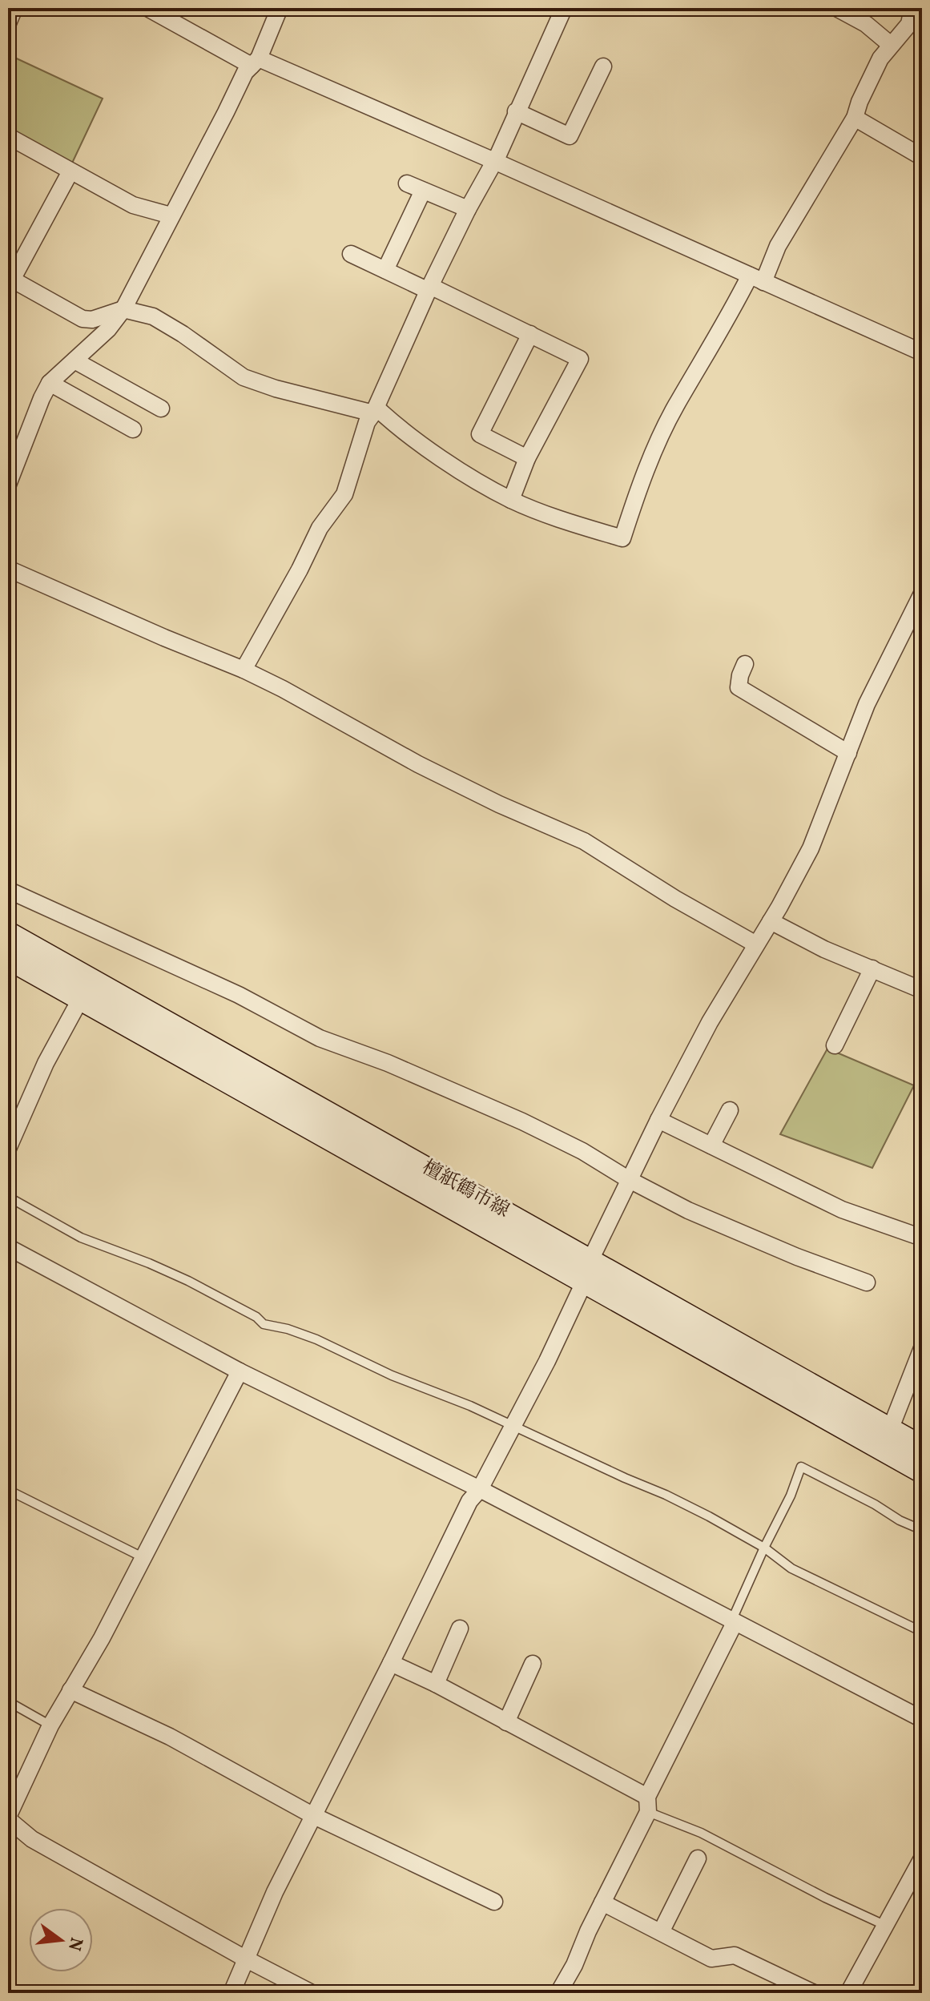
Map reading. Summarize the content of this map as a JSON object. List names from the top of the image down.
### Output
{
  "streets": {
    "main road": ["檀紙鶴市線"]
  },
  "north": "right"
}
